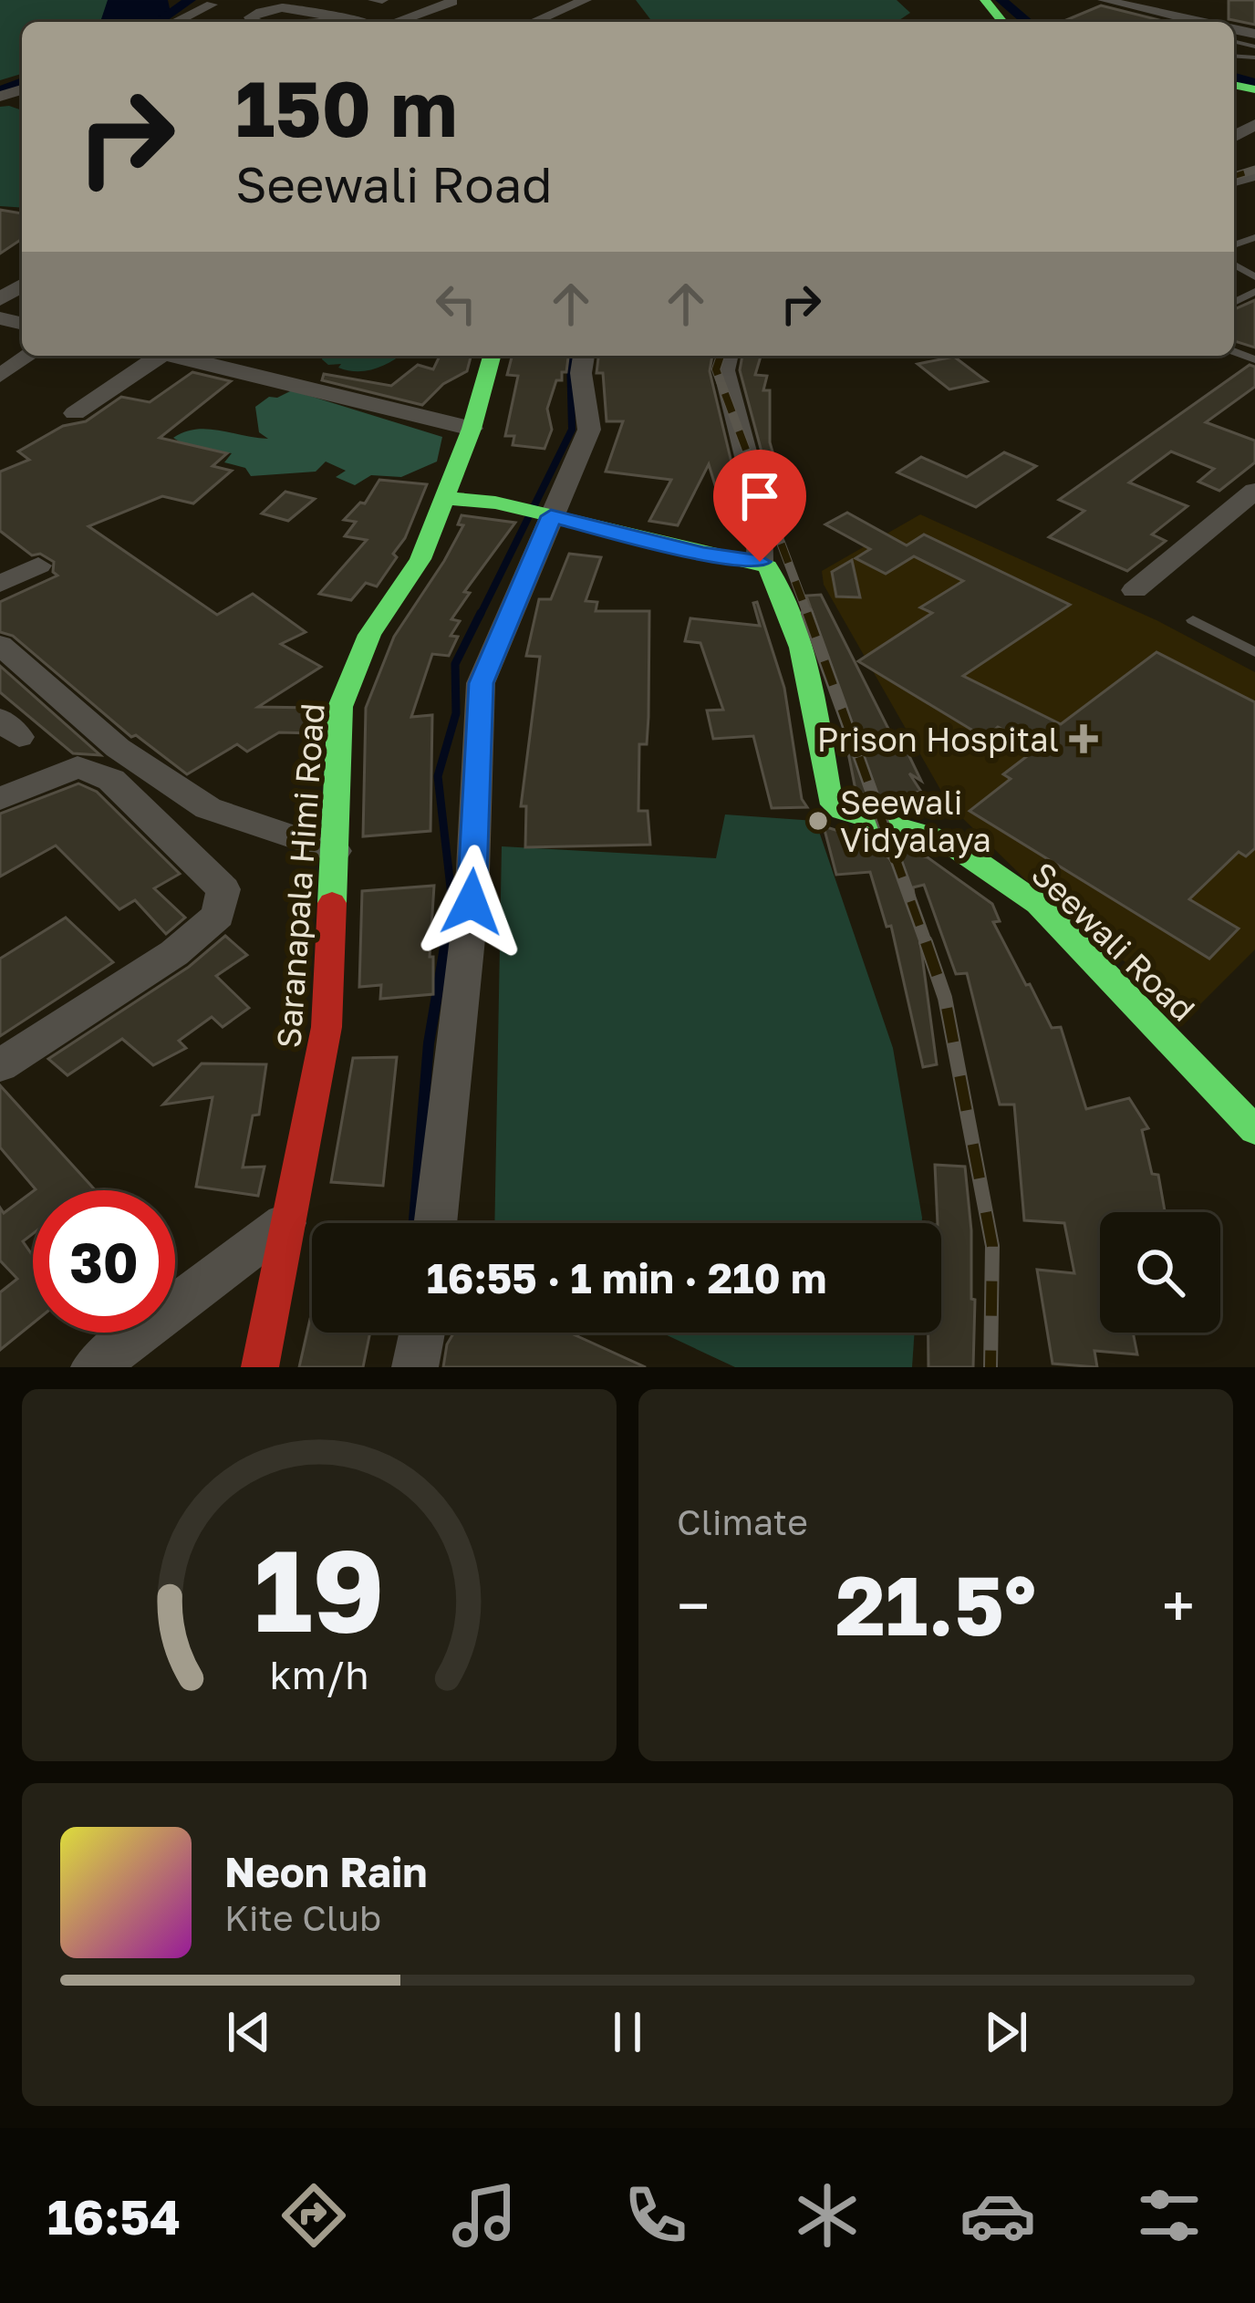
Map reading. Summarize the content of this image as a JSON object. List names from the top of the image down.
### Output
{
  "streets": {
    "street": ["Saranapala Himi Road", "Seewali Road"]
  },
  "places": {
    "health": ["Prison Hospital"],
    "other": ["Seewali Vidyalaya"]
  },
  "page": {
    "turn": ["150 m", "Seewali Road"],
    "limit": "30",
    "trip": "16:55 · 1 min · 210 m",
    "tile": "Climate",
    "heat": ["−", "21.5°", "+"],
    "song": ["Neon Rain", "Kite Club"],
    "tabs": "16:54",
    "gauge": ["19", "km/h"]
  }
}
